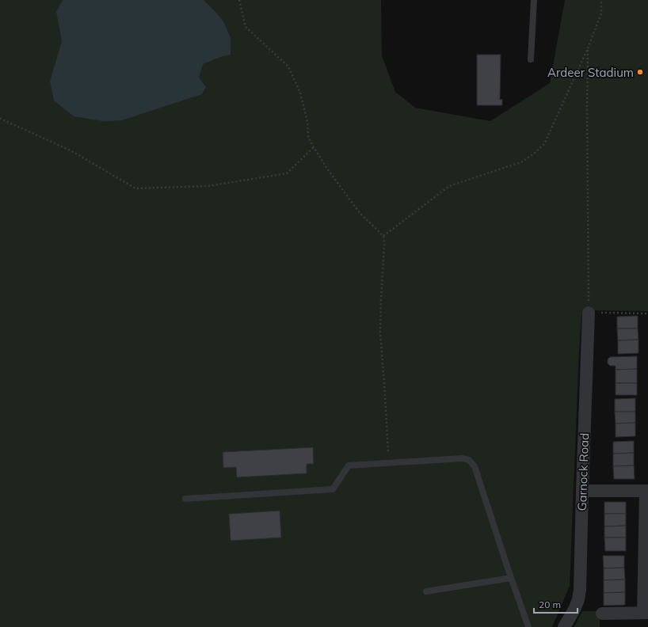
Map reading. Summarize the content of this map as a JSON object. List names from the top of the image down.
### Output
{
  "streets": {
    "street": ["Garnock Road"]
  },
  "places": ["Ardeer Stadium"],
  "scale_bar": "20 m"
}
